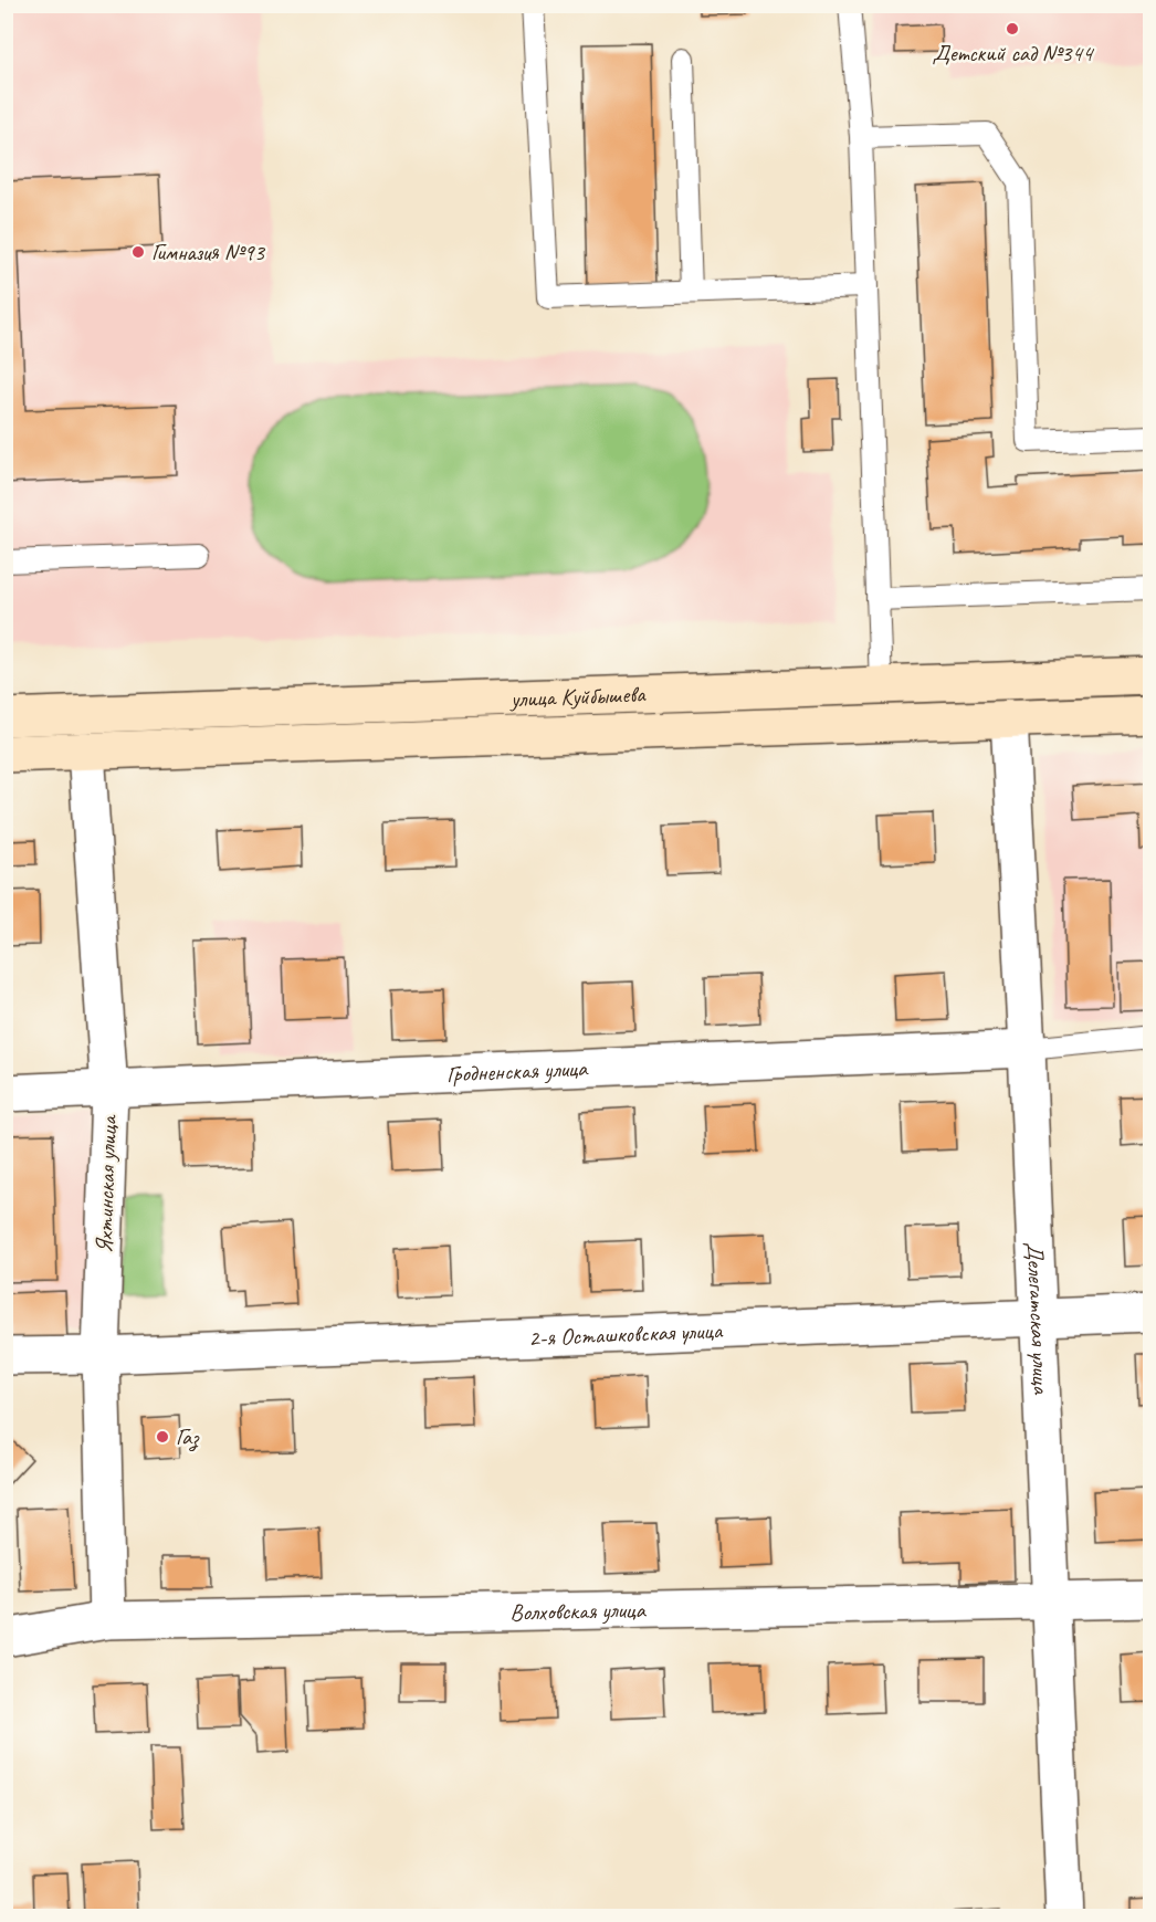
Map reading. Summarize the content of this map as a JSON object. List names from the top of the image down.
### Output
{
  "streets": {
    "main road": ["улица Куйбышева"],
    "street": [
      "Гродненская улица",
      "Яхтинская улица",
      "Делегатская улица",
      "2-я Осташковская улица",
      "Волховская улица"
    ]
  },
  "crossings": [
    ["улица Куйбышева", "Яхтинская улица"],
    ["улица Куйбышева", "Делегатская улица"],
    ["Гродненская улица", "Яхтинская улица"],
    ["Гродненская улица", "Делегатская улица"],
    ["Яхтинская улица", "2-я Осташковская улица"],
    ["Яхтинская улица", "Волховская улица"],
    ["Делегатская улица", "2-я Осташковская улица"],
    ["Делегатская улица", "Волховская улица"]
  ],
  "places": ["Детский сад №344", "Гимназия №93", "Газ"]
}
